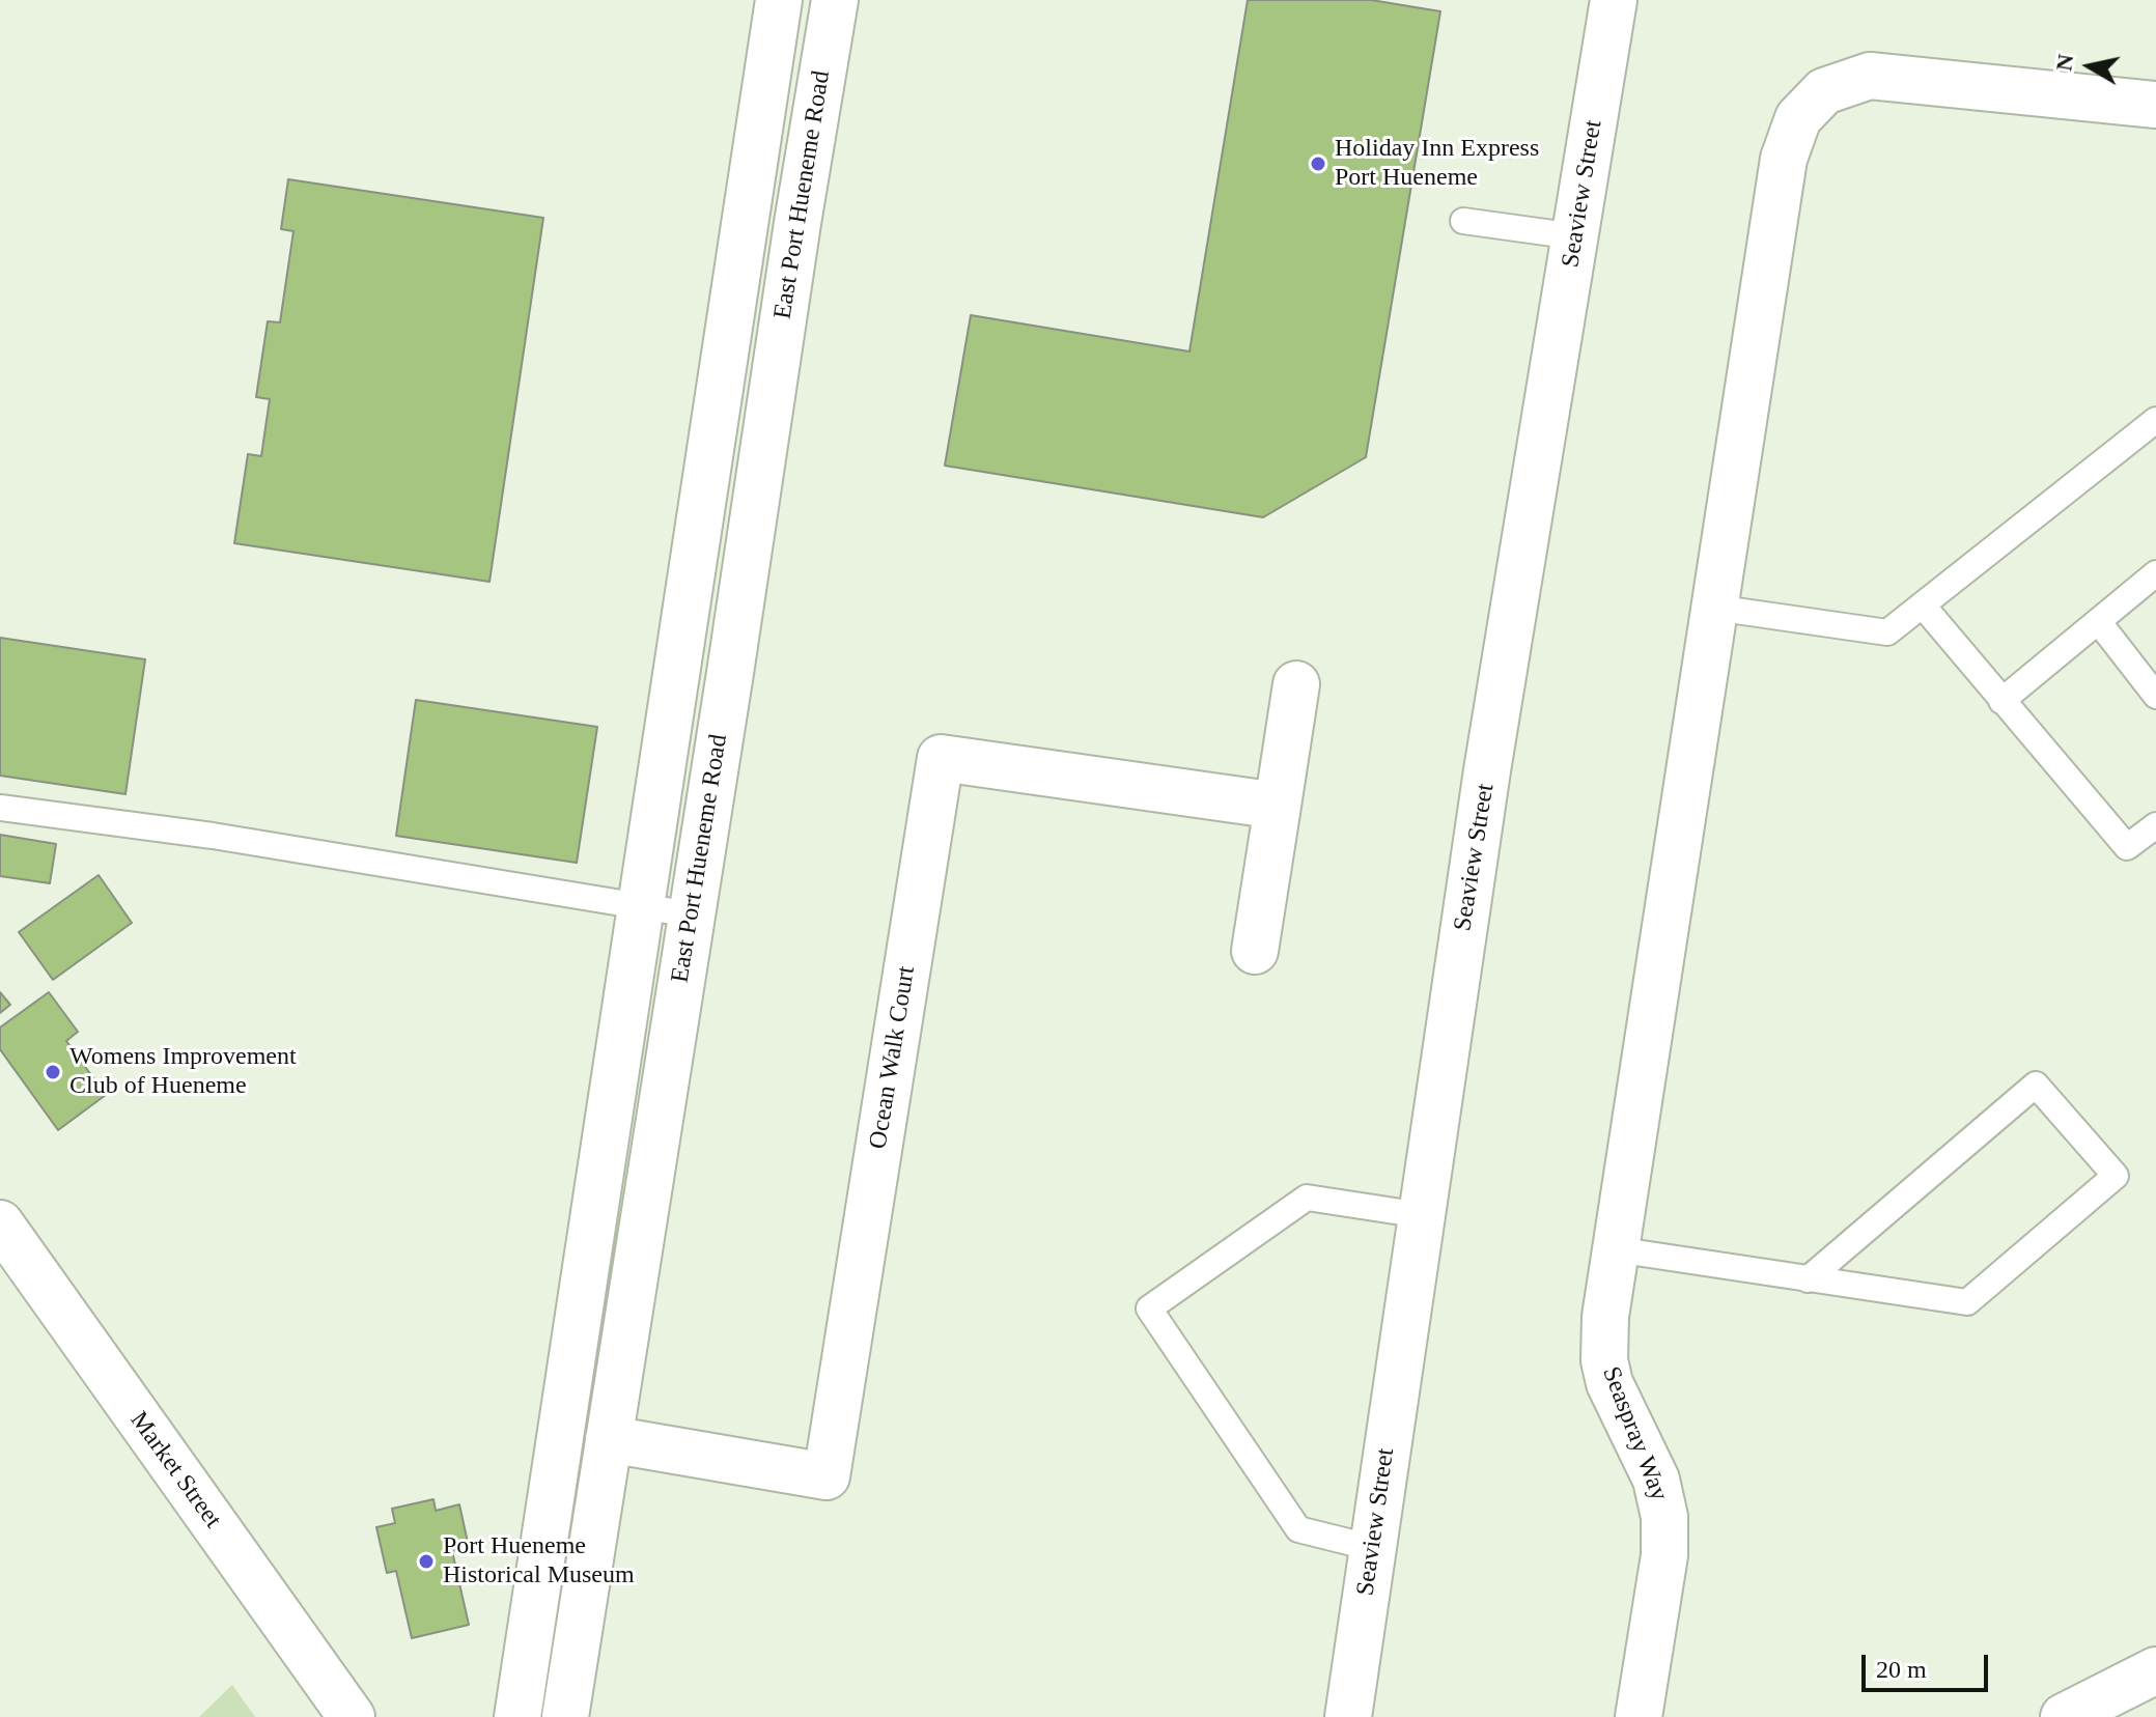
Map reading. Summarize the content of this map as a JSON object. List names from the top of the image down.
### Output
{
  "streets": {
    "street": [
      "Seaview Street",
      "East Port Hueneme Road",
      "Ocean Walk Court",
      "Seaspray Way",
      "Market Street"
    ]
  },
  "crossings": [
    ["East Port Hueneme Road", "Ocean Walk Court"]
  ],
  "places": ["Holiday Inn Express Port Hueneme", "Womens Improvement Club of Hueneme", "Port Hueneme Historical Museum"],
  "scale_bar": "20 m",
  "north": "left"
}
